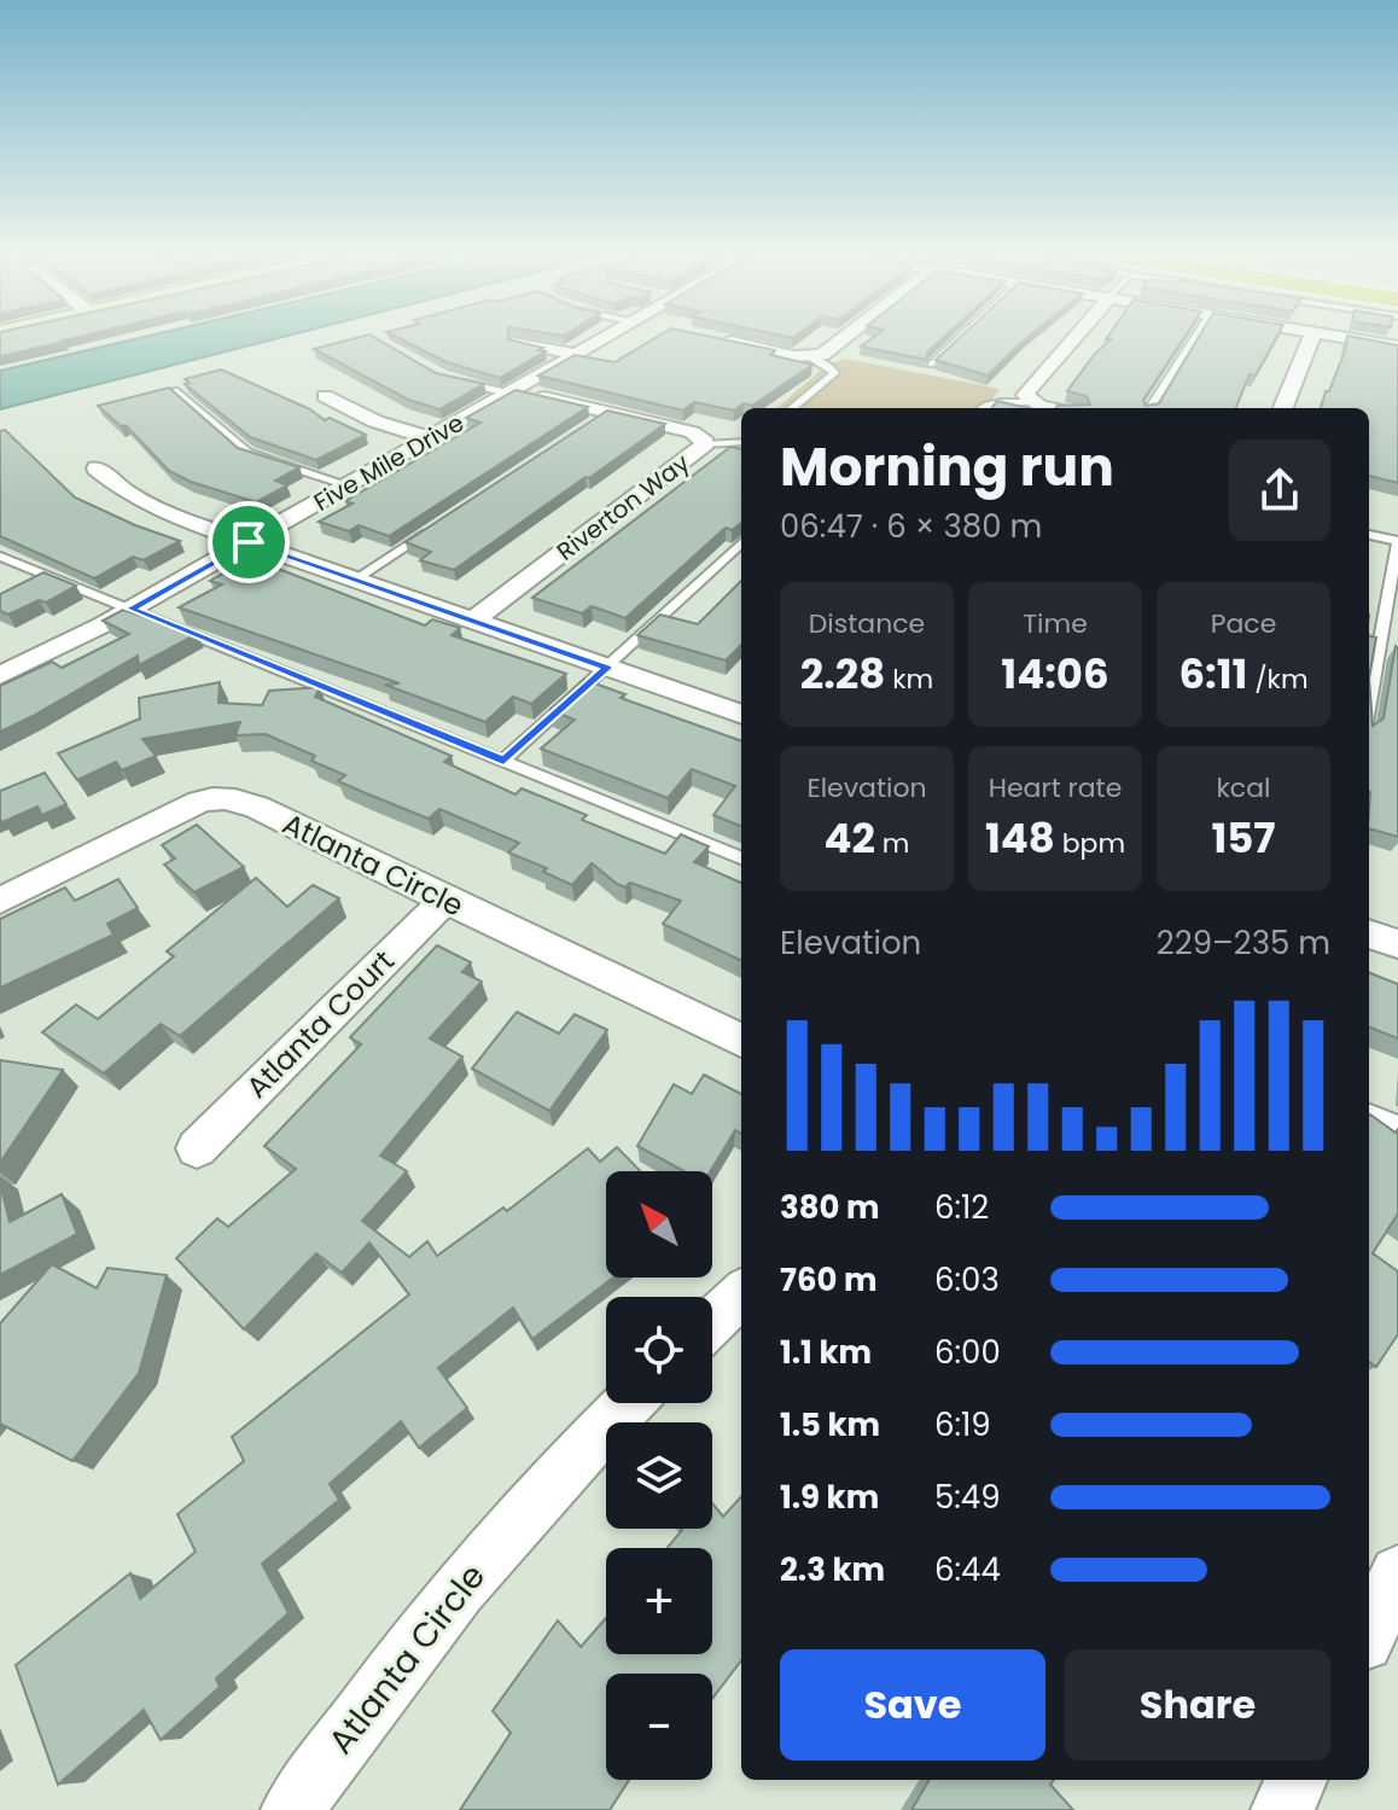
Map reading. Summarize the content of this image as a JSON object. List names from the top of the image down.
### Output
{
  "streets": {
    "street": [
      "Five Mile Drive",
      "Riverton Way",
      "Atlanta Circle",
      "Atlanta Court"
    ]
  },
  "crossings": [
    ["Five Mile Drive", "Riverton Way"],
    ["Atlanta Circle", "Atlanta Court"]
  ],
  "north": "top left",
  "page": {
    "heading": ["Morning run", "06:47 · 6 × 380 m"],
    "stats": [
      ["Distance", "2.28 km"],
      ["Time", "14:06"],
      ["Pace", "6:11 /km"],
      ["Elevation", "42 m"],
      ["Heart rate", "148 bpm"],
      ["kcal", "157"]
    ],
    "chart": ["Elevation", "229–235 m"],
    "map_buttons": ["+", "−"],
    "list": [
      {
        "name": "380 m",
        "note": "6:12"
      },
      {
        "name": "760 m",
        "note": "6:03"
      },
      {
        "name": "1.1 km",
        "note": "6:00"
      },
      {
        "name": "1.5 km",
        "note": "6:19"
      },
      {
        "name": "1.9 km",
        "note": "5:49"
      },
      {
        "name": "2.3 km",
        "note": "6:44"
      }
    ],
    "buttons": ["Save", "Share"]
  }
}
